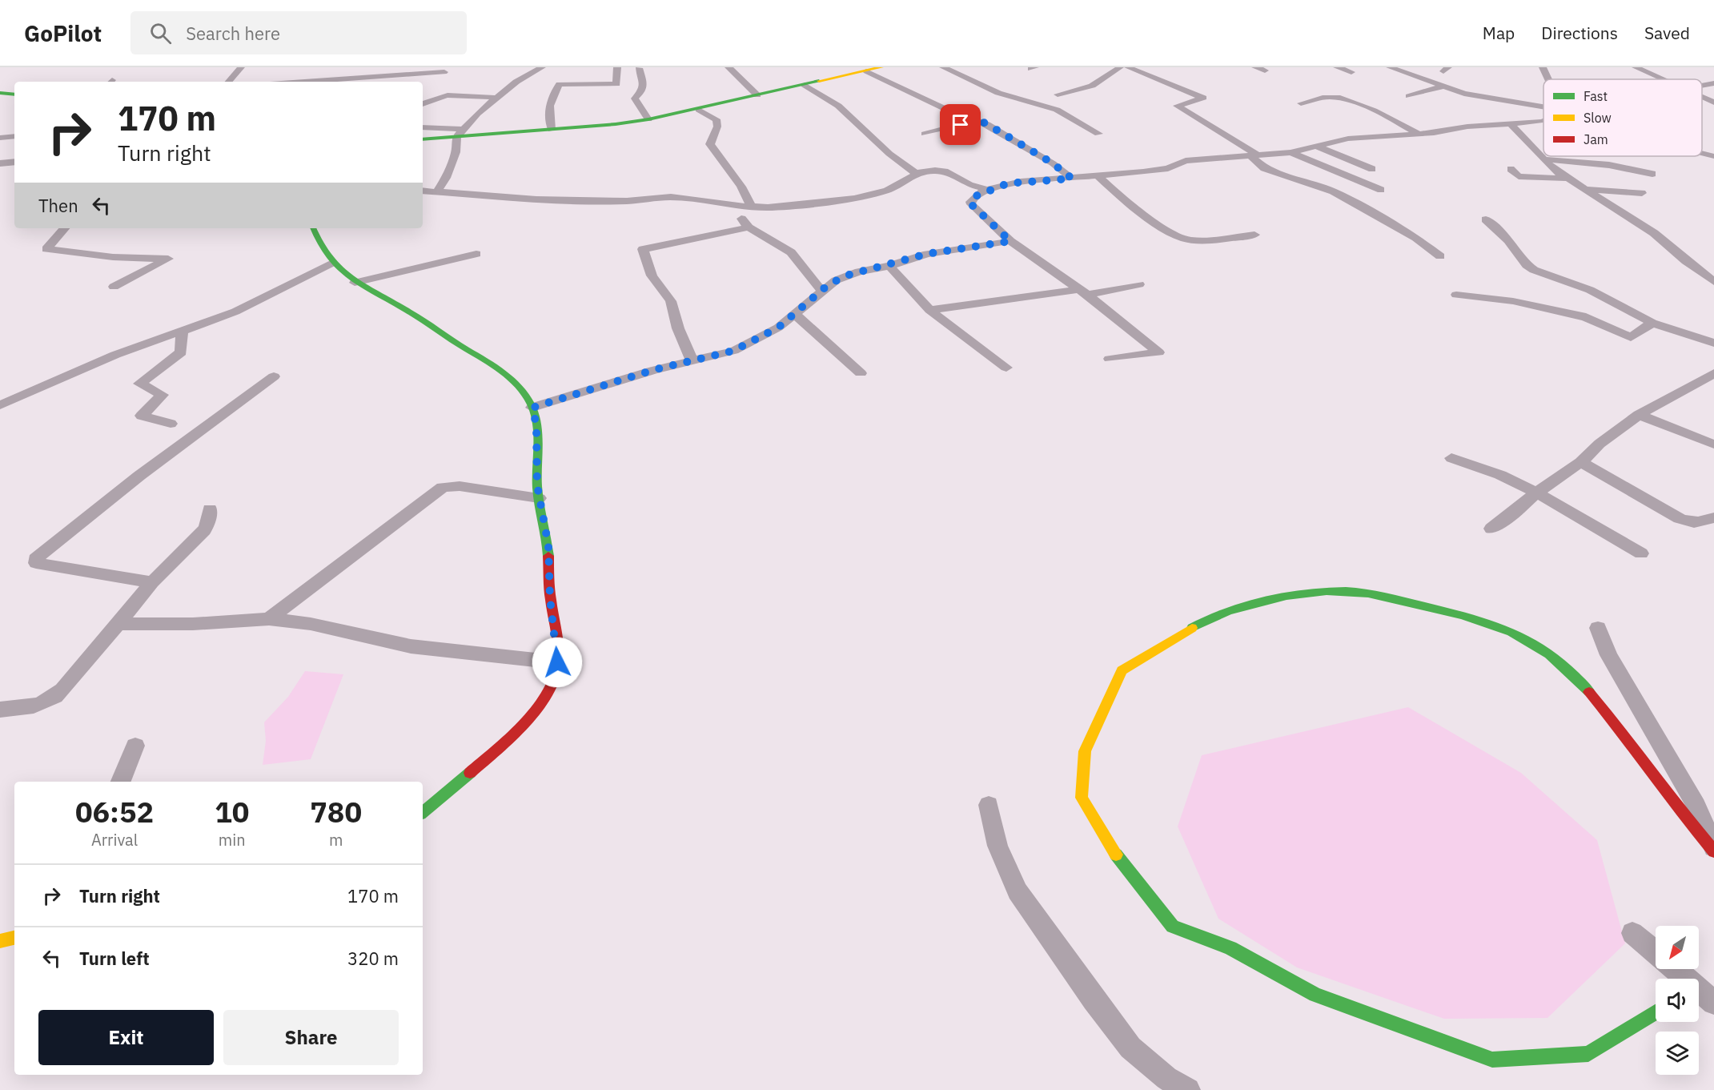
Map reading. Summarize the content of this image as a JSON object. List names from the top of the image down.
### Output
{
  "legend": ["Fast", "Slow", "Jam"],
  "north": "bottom left",
  "page": {
    "header": "GoPilot",
    "search": "Search here",
    "nav": ["Map", "Directions", "Saved"],
    "turn": ["170 m", "Turn right"],
    "then": "Then",
    "eta": [
      "06:52",
      "Arrival",
      "10",
      "min",
      "780",
      "m"
    ],
    "list": [
      {
        "name": "Turn right",
        "value": "170 m"
      },
      {
        "name": "Turn left",
        "value": "320 m"
      }
    ],
    "buttons": ["Exit", "Share"]
  }
}
